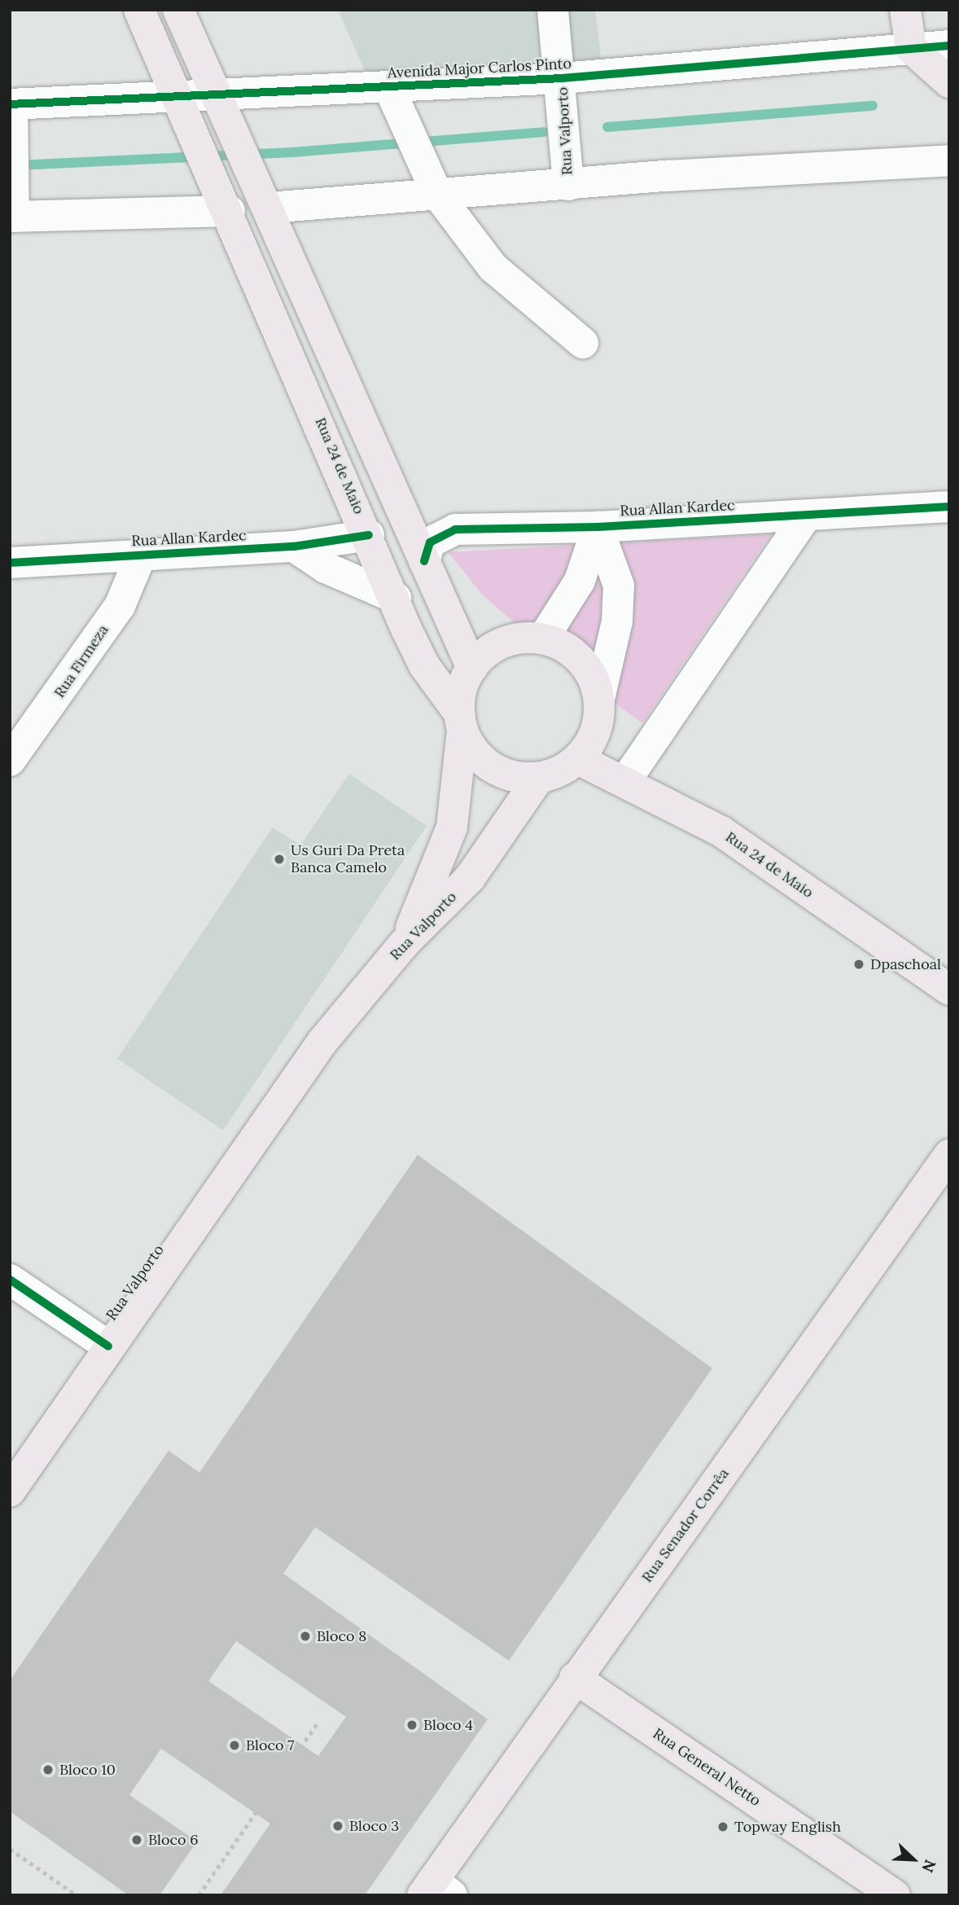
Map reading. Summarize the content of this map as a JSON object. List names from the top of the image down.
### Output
{
  "streets": {
    "main road": [
      "Rua Valporto",
      "Rua 24 de Maio",
      "Rua Senador Corrêa",
      "Rua General Netto"
    ],
    "street": ["Avenida Major Carlos Pinto", "Rua Allan Kardec", "Rua Firmeza"]
  },
  "crossings": [
    ["Avenida Major Carlos Pinto", "Rua Valporto"],
    ["Avenida Major Carlos Pinto", "Rua 24 de Maio"],
    ["Rua Valporto", "Rua 24 de Maio"],
    ["Rua 24 de Maio", "Rua Allan Kardec"],
    ["Rua Allan Kardec", "Rua Firmeza"],
    ["Rua Senador Corrêa", "Rua General Netto"]
  ],
  "places": [
    "Us Guri Da Preta Banca Camelo",
    "Dpaschoal",
    "Bloco 8",
    "Bloco 4",
    "Bloco 7",
    "Bloco 10",
    "Bloco 3",
    "Topway English",
    "Bloco 6"
  ],
  "north": "bottom right"
}
